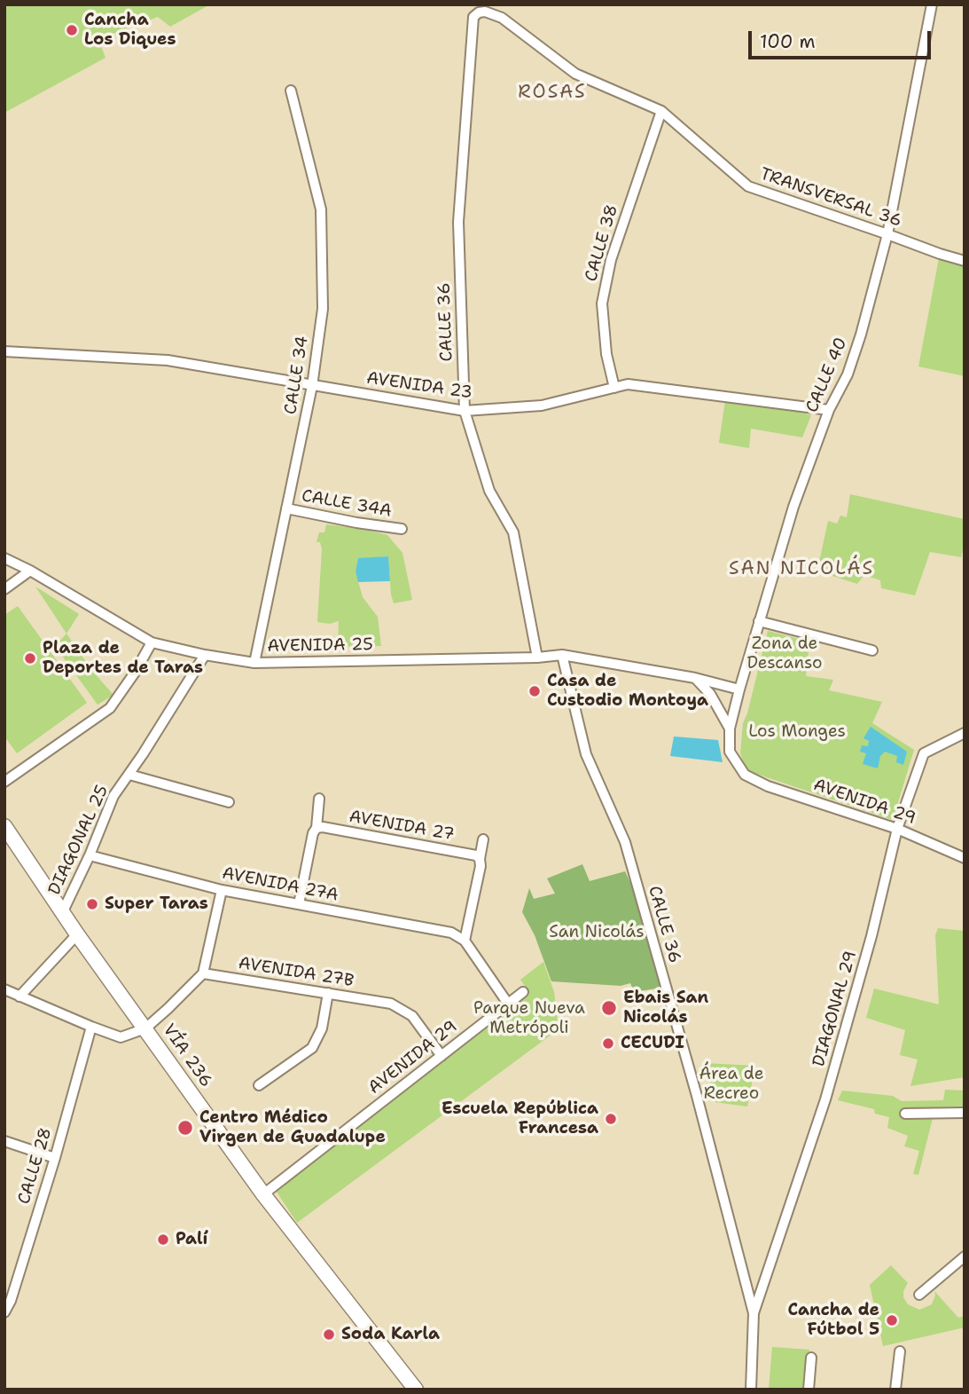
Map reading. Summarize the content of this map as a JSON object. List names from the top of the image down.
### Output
{
  "streets": {
    "main road": ["VÍA 236"],
    "street": [
      "TRANSVERSAL 36",
      "CALLE 38",
      "CALLE 36",
      "CALLE 34",
      "CALLE 40",
      "AVENIDA 23",
      "CALLE 34A",
      "AVENIDA 25",
      "AVENIDA 29",
      "AVENIDA 27",
      "DIAGONAL 25",
      "AVENIDA 27A",
      "AVENIDA 27B",
      "DIAGONAL 29",
      "CALLE 28"
    ]
  },
  "crossings": [
    ["TRANSVERSAL 36", "CALLE 38"],
    ["TRANSVERSAL 36", "CALLE 36"],
    ["TRANSVERSAL 36", "CALLE 40"],
    ["CALLE 38", "AVENIDA 23"],
    ["CALLE 36", "AVENIDA 23"],
    ["CALLE 36", "AVENIDA 25"],
    ["CALLE 36", "DIAGONAL 29"],
    ["CALLE 34", "AVENIDA 23"],
    ["CALLE 34", "CALLE 34A"],
    ["CALLE 34", "AVENIDA 25"],
    ["CALLE 40", "AVENIDA 23"],
    ["CALLE 40", "AVENIDA 25"],
    ["CALLE 40", "AVENIDA 29"],
    ["AVENIDA 25", "DIAGONAL 25"],
    ["AVENIDA 29", "AVENIDA 27B"],
    ["AVENIDA 29", "DIAGONAL 29"],
    ["AVENIDA 29", "VÍA 236"],
    ["DIAGONAL 25", "AVENIDA 27A"],
    ["DIAGONAL 25", "VÍA 236"]
  ],
  "districts": ["ROSAS", "SAN NICOLÁS"],
  "parks": [
    "Zona de Descanso",
    "Los Monges",
    "San Nicolás",
    "Parque Nueva Metrópoli",
    "Área de Recreo"
  ],
  "places": [
    "Cancha Los Diques",
    "Plaza de Deportes de Taras",
    "Casa de Custodio Montoya",
    "Super Taras",
    "Ebais San Nicolás",
    "CECUDI",
    "Escuela República Francesa",
    "Centro Médico Virgen de Guadalupe",
    "Palí",
    "Cancha de Fútbol 5",
    "Soda Karla"
  ],
  "scale_bar": "100 m"
}
